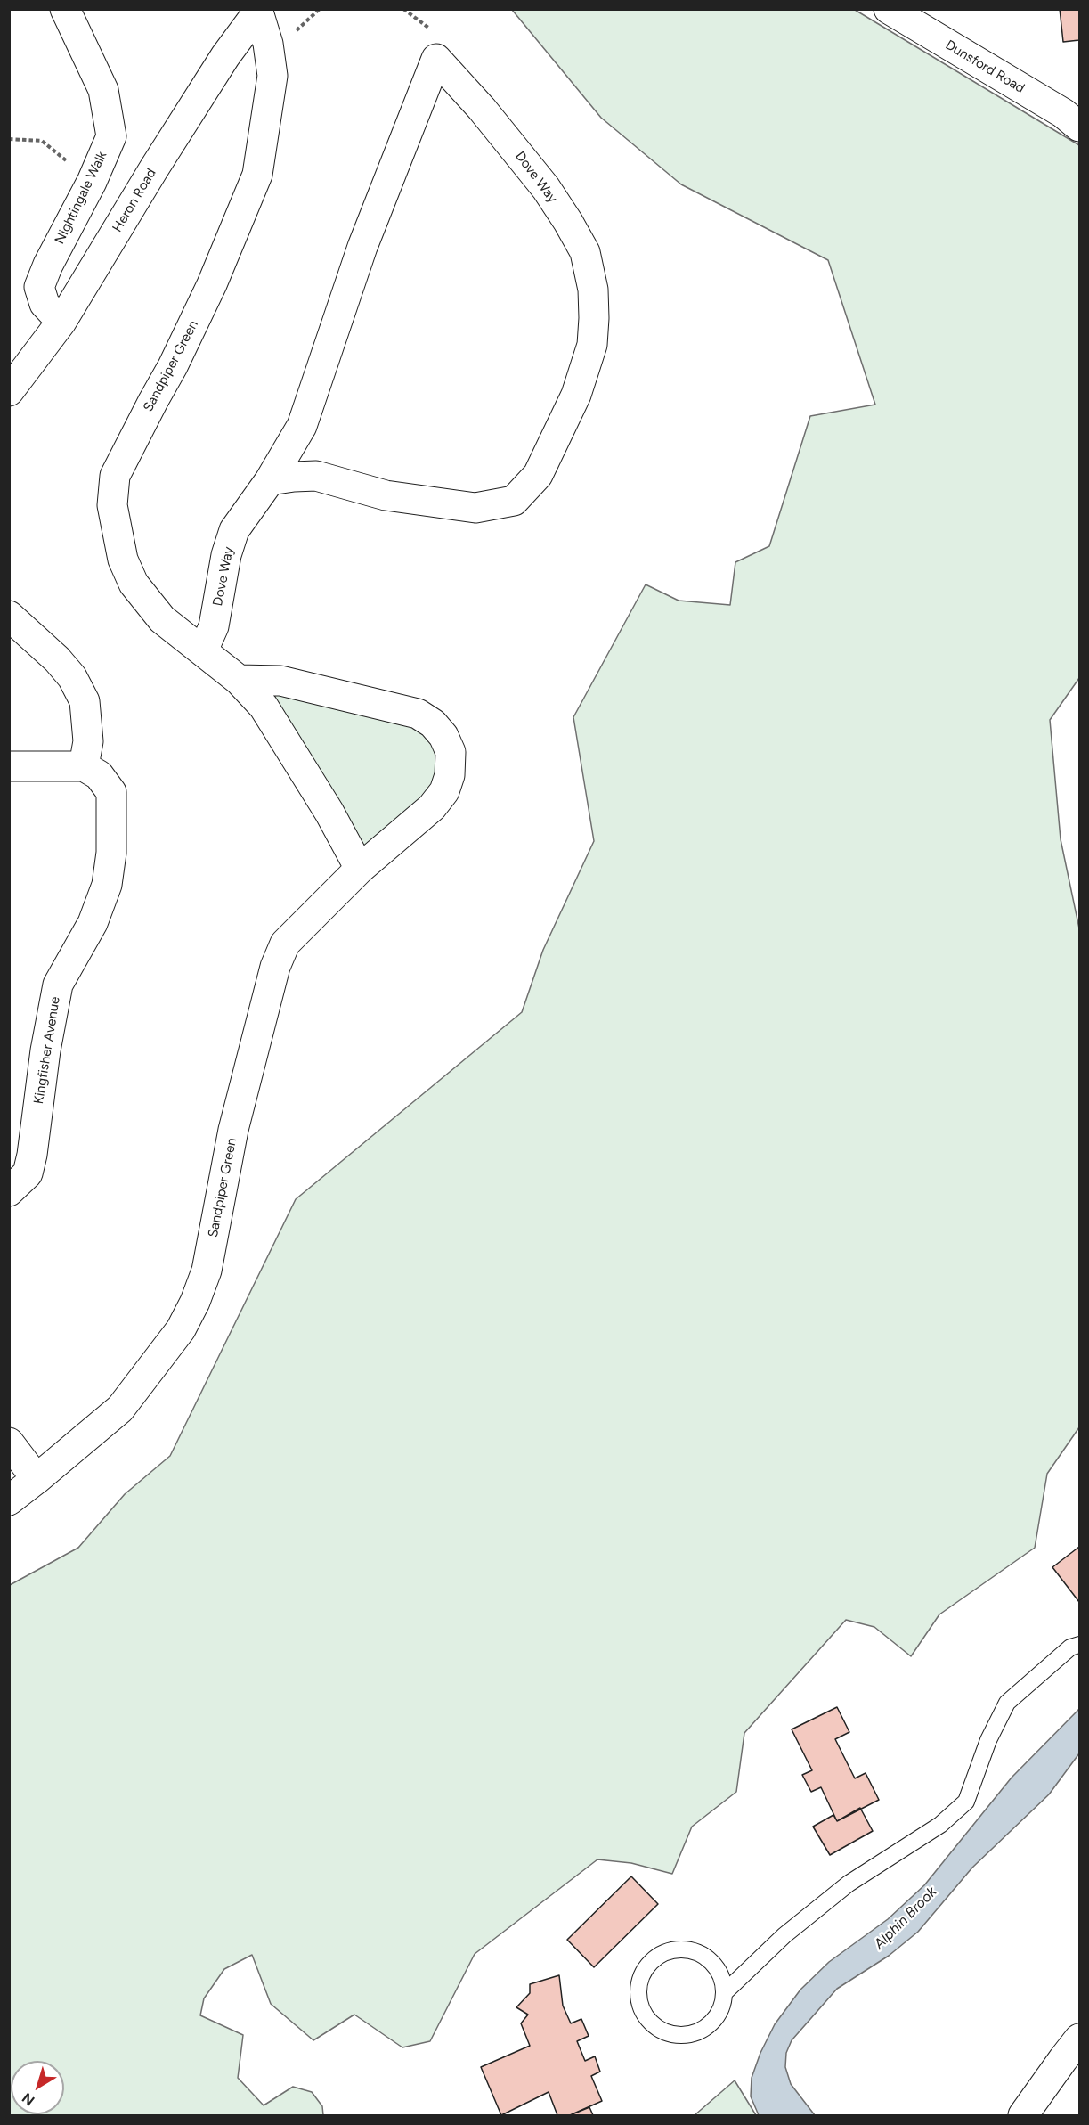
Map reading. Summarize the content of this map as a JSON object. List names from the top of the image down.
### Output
{
  "streets": {
    "street": [
      "Dunsford Road",
      "Dove Way",
      "Nightingale Walk",
      "Heron Road",
      "Sandpiper Green",
      "Kingfisher Avenue"
    ]
  },
  "crossings": [
    ["Dove Way", "Sandpiper Green"],
    ["Nightingale Walk", "Heron Road"],
    ["Heron Road", "Sandpiper Green"]
  ],
  "water": ["Alphin Brook"],
  "north": "bottom left"
}
